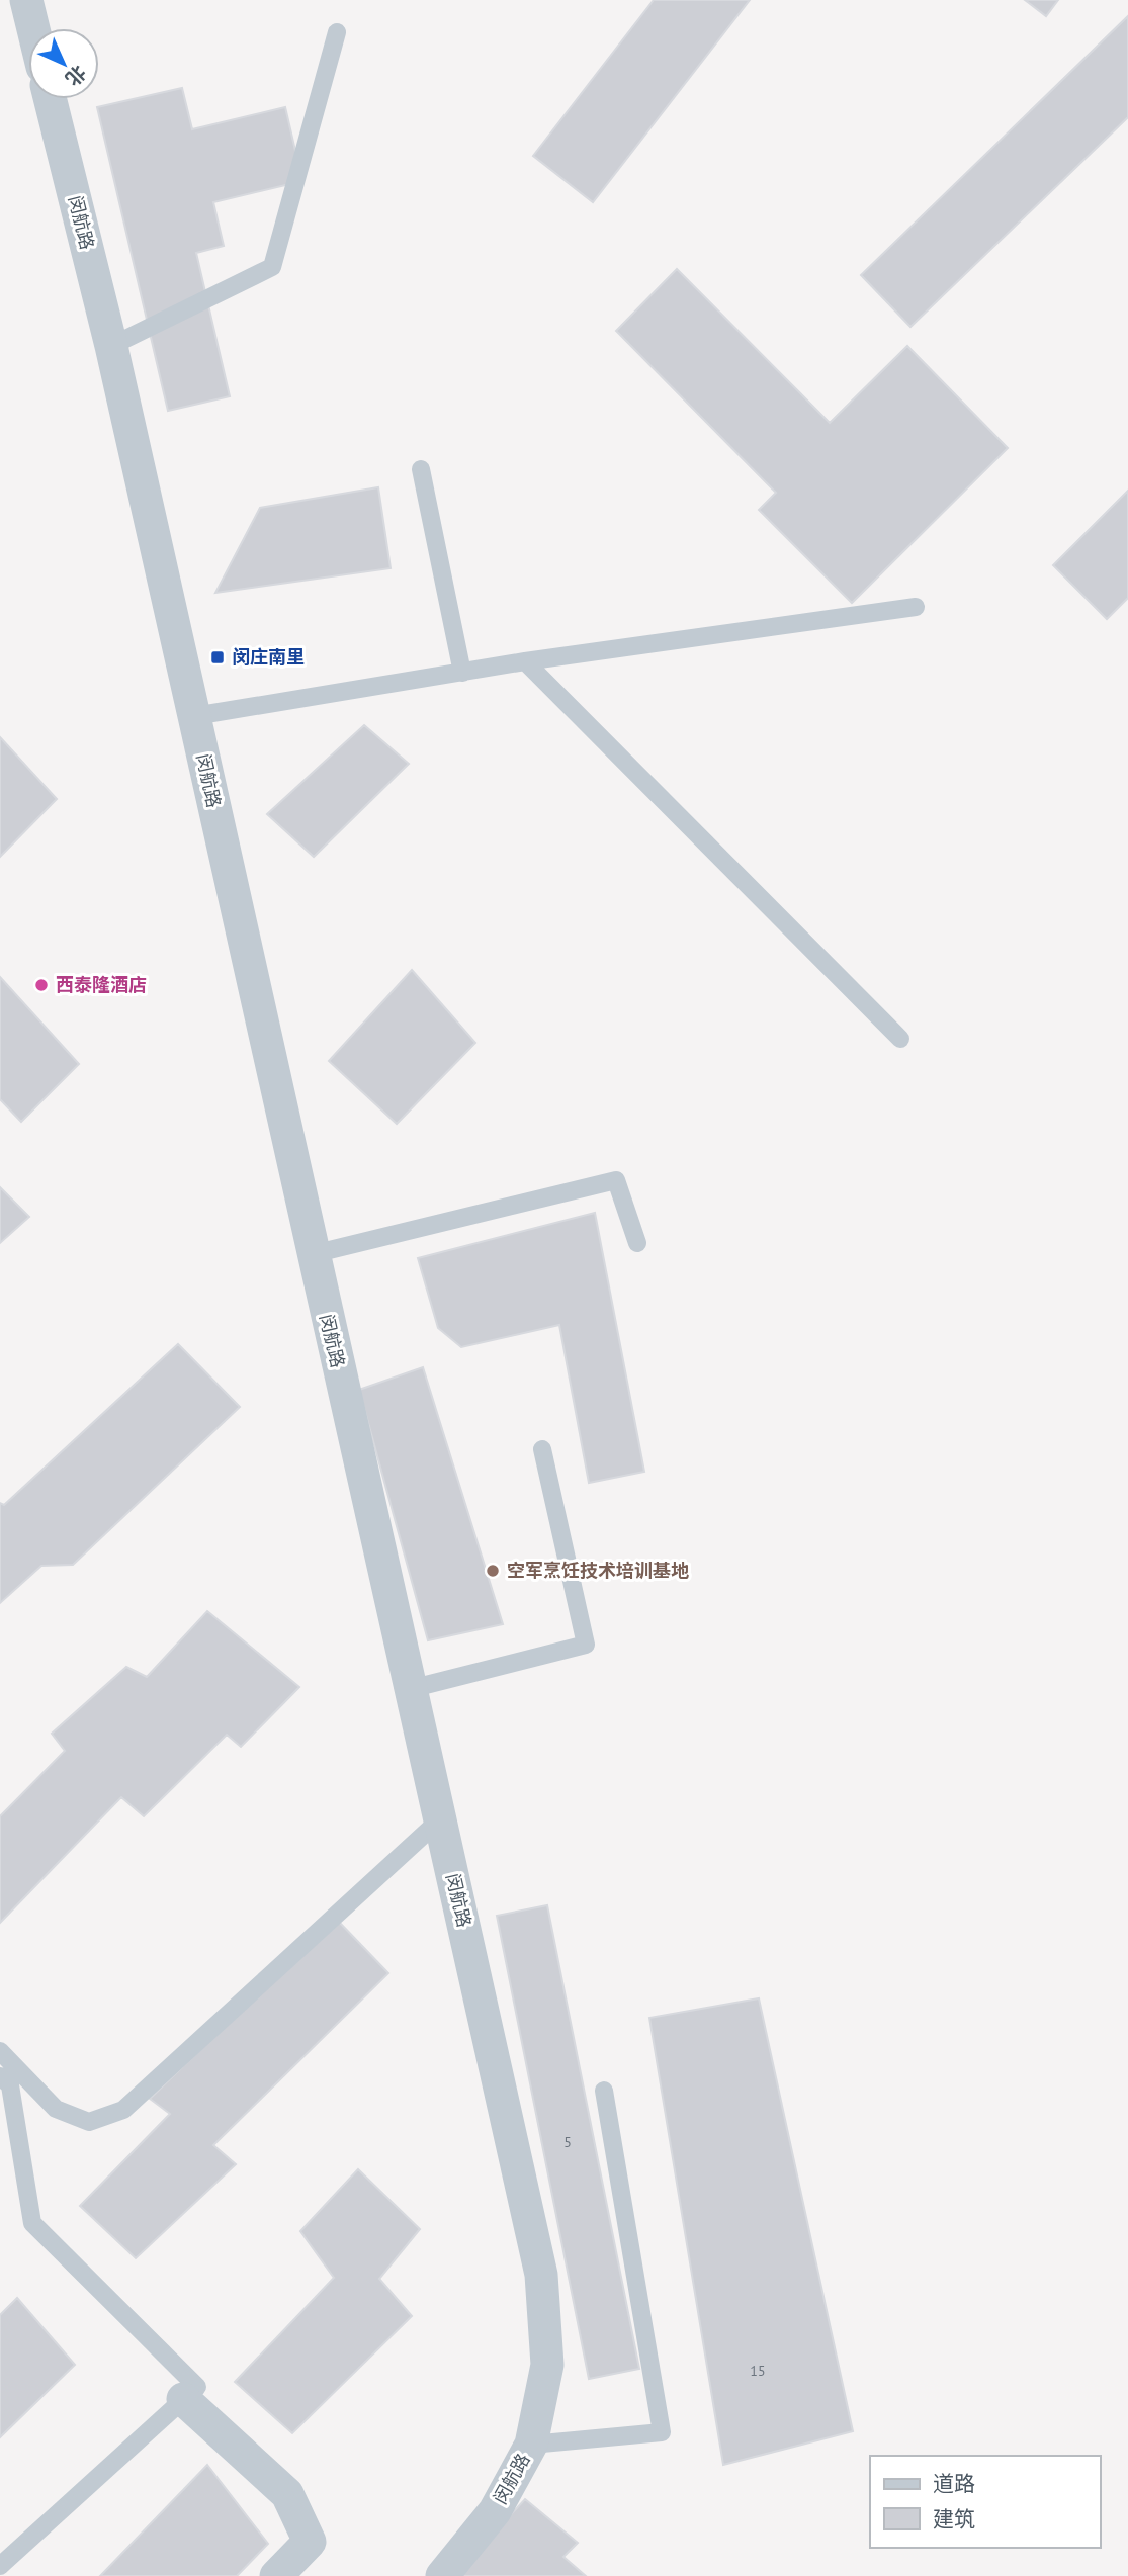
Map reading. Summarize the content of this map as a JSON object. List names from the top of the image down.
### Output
{
  "streets": {
    "street": ["闵航路"]
  },
  "places": {
    "transit": ["闵庄南里"],
    "other": ["西泰隆酒店", "空军烹饪技术培训基地"]
  },
  "house_numbers": ["5", "15"],
  "legend": ["道路", "建筑"],
  "north": "bottom right"
}
